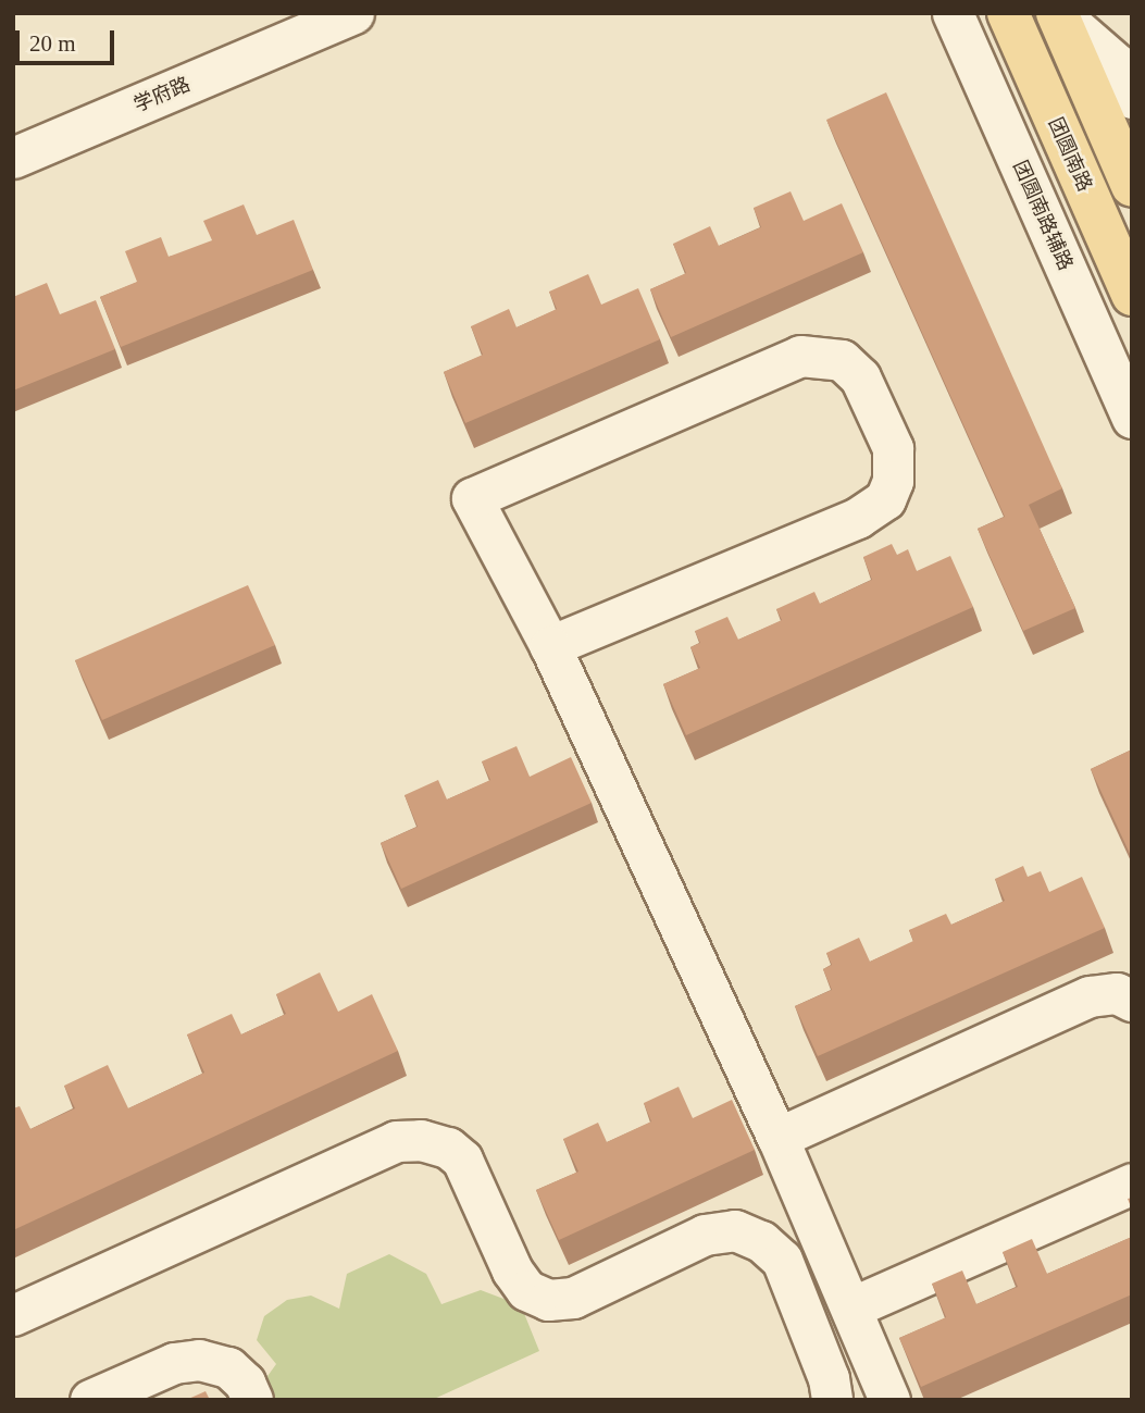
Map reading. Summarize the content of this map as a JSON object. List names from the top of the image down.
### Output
{
  "streets": {
    "main road": ["团圆南路"],
    "street": ["学府路", "团圆南路辅路"]
  },
  "scale_bar": "20 m"
}
